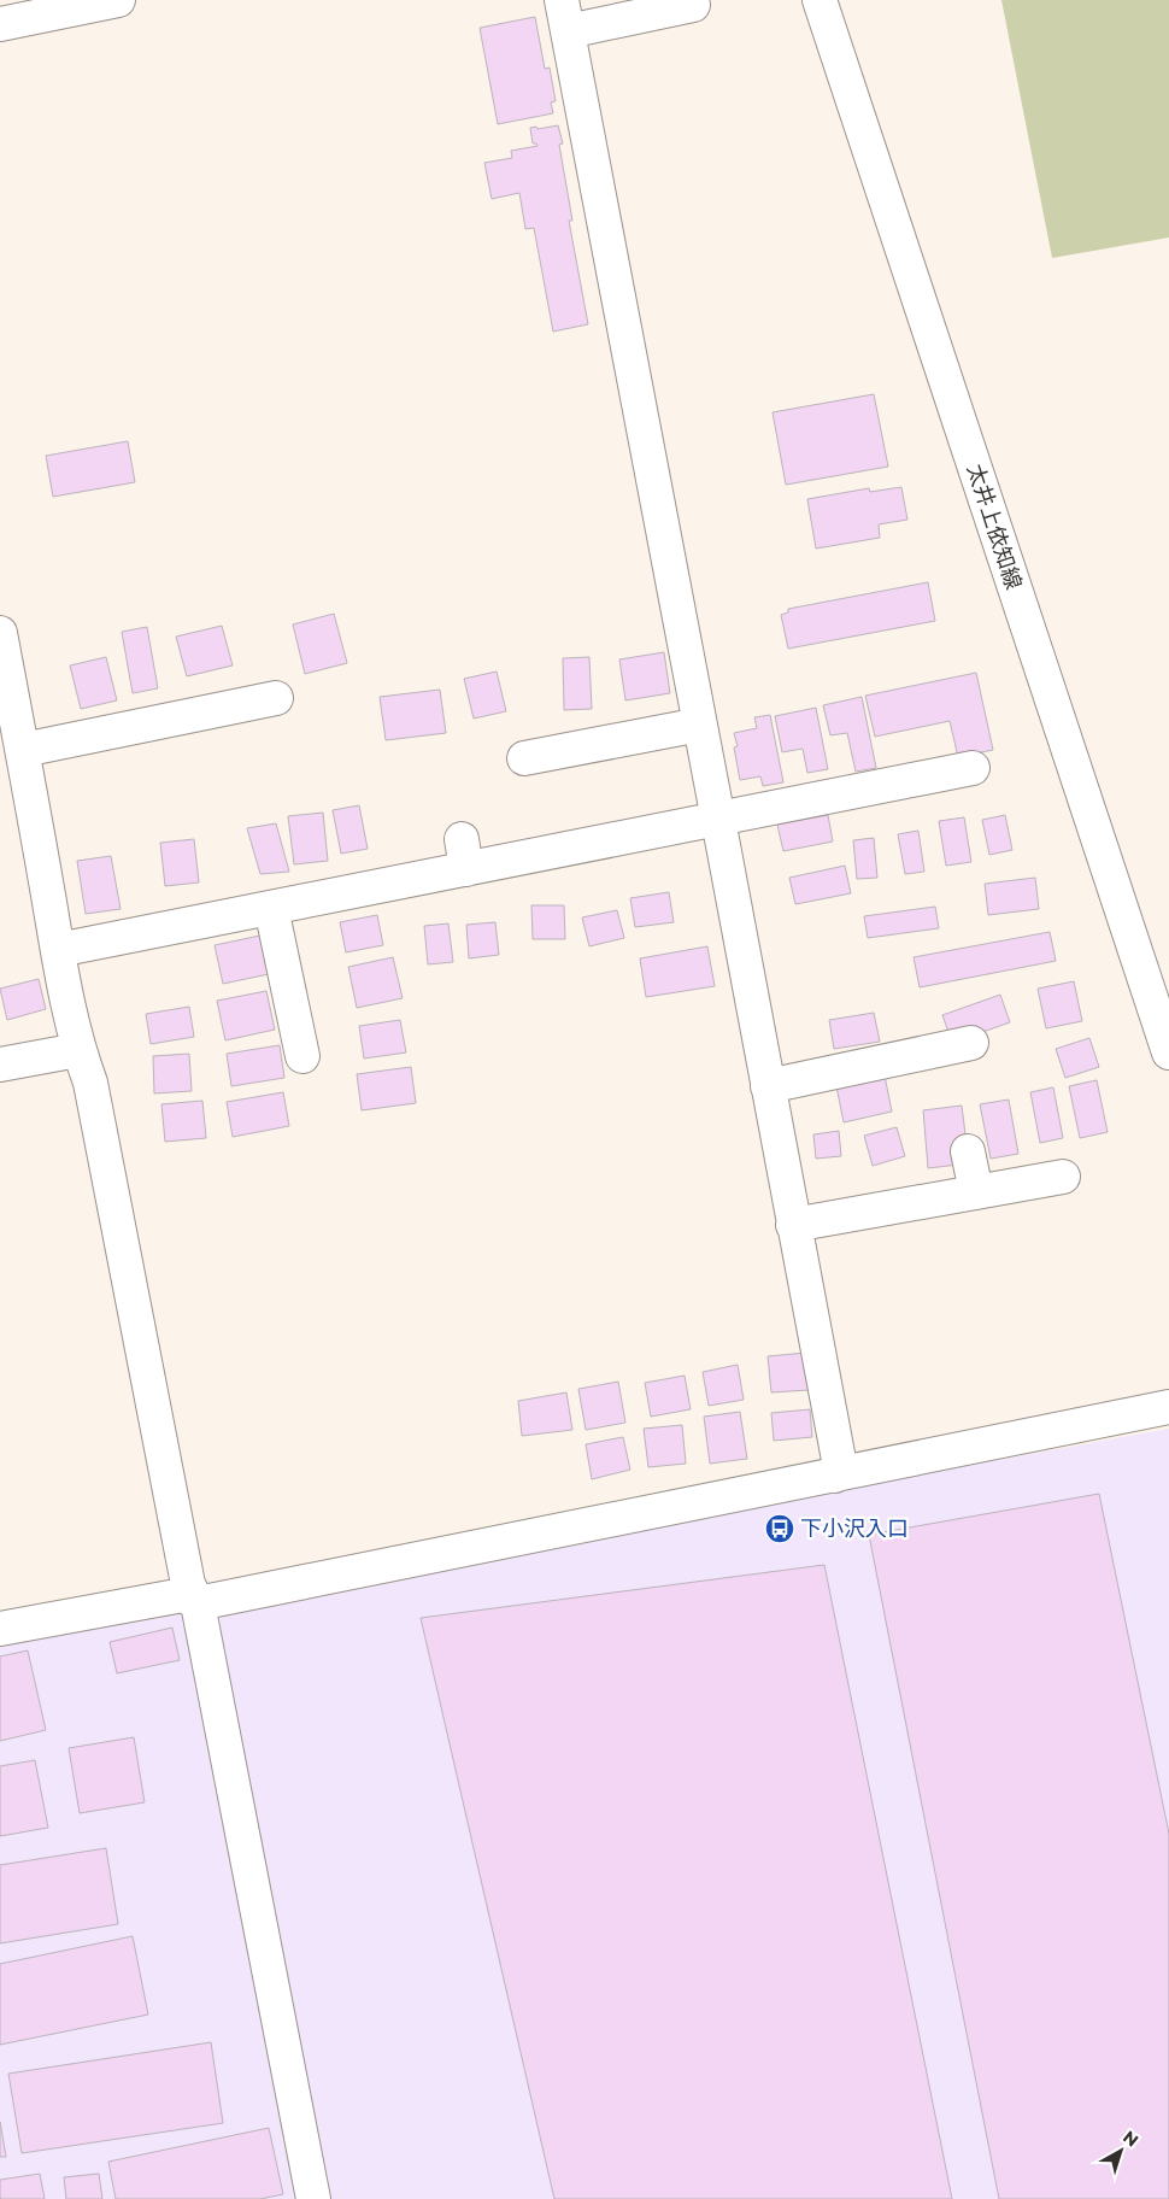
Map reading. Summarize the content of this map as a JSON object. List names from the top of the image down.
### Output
{
  "streets": {
    "street": ["太井上依知線"]
  },
  "places": {
    "bus stop": ["下小沢入口"]
  },
  "north": "top right"
}
